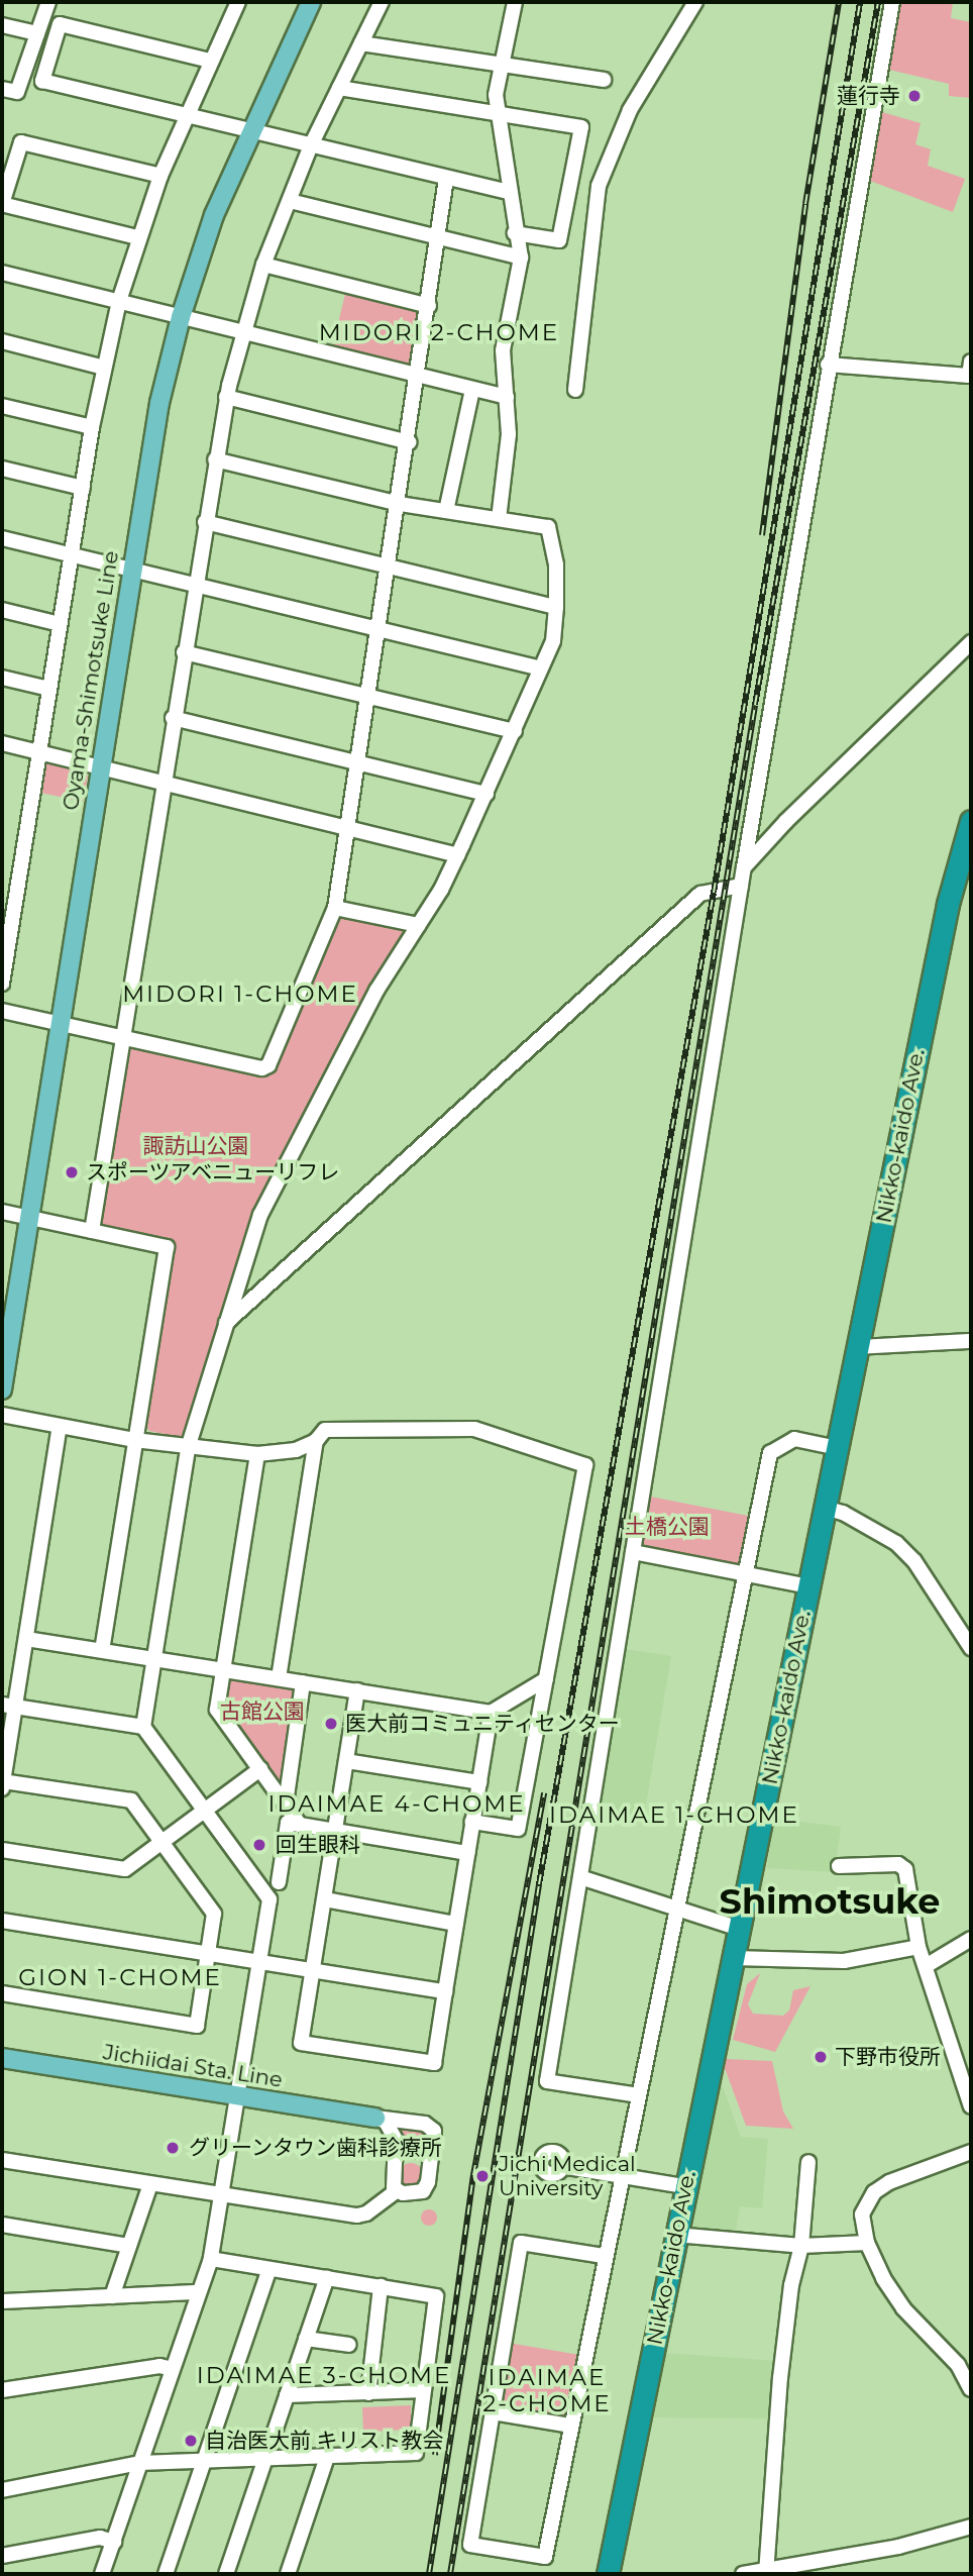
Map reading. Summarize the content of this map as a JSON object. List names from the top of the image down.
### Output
{
  "streets": {
    "highway": ["Nikko-kaido Ave."],
    "main road": ["Oyama-Shimotsuke Line", "Jichiidai Sta. Line"]
  },
  "districts": [
    "MIDORI 2-CHOME",
    "MIDORI 1-CHOME",
    "IDAIMAE 4-CHOME",
    "IDAIMAE 1-CHOME",
    "Shimotsuke",
    "GION 1-CHOME",
    "IDAIMAE 3-CHOME",
    "IDAIMAE 2-CHOME"
  ],
  "parks": ["諏訪山公園", "土橋公園", "古館公園"],
  "places": [
    "蓮行寺",
    "スポーツアベニューリフレ",
    "医大前コミュニティセンター",
    "回生眼科",
    "下野市役所",
    "グリーンタウン歯科診療所",
    "Jichi Medical University",
    "自治医大前 キリスト教会"
  ]
}
